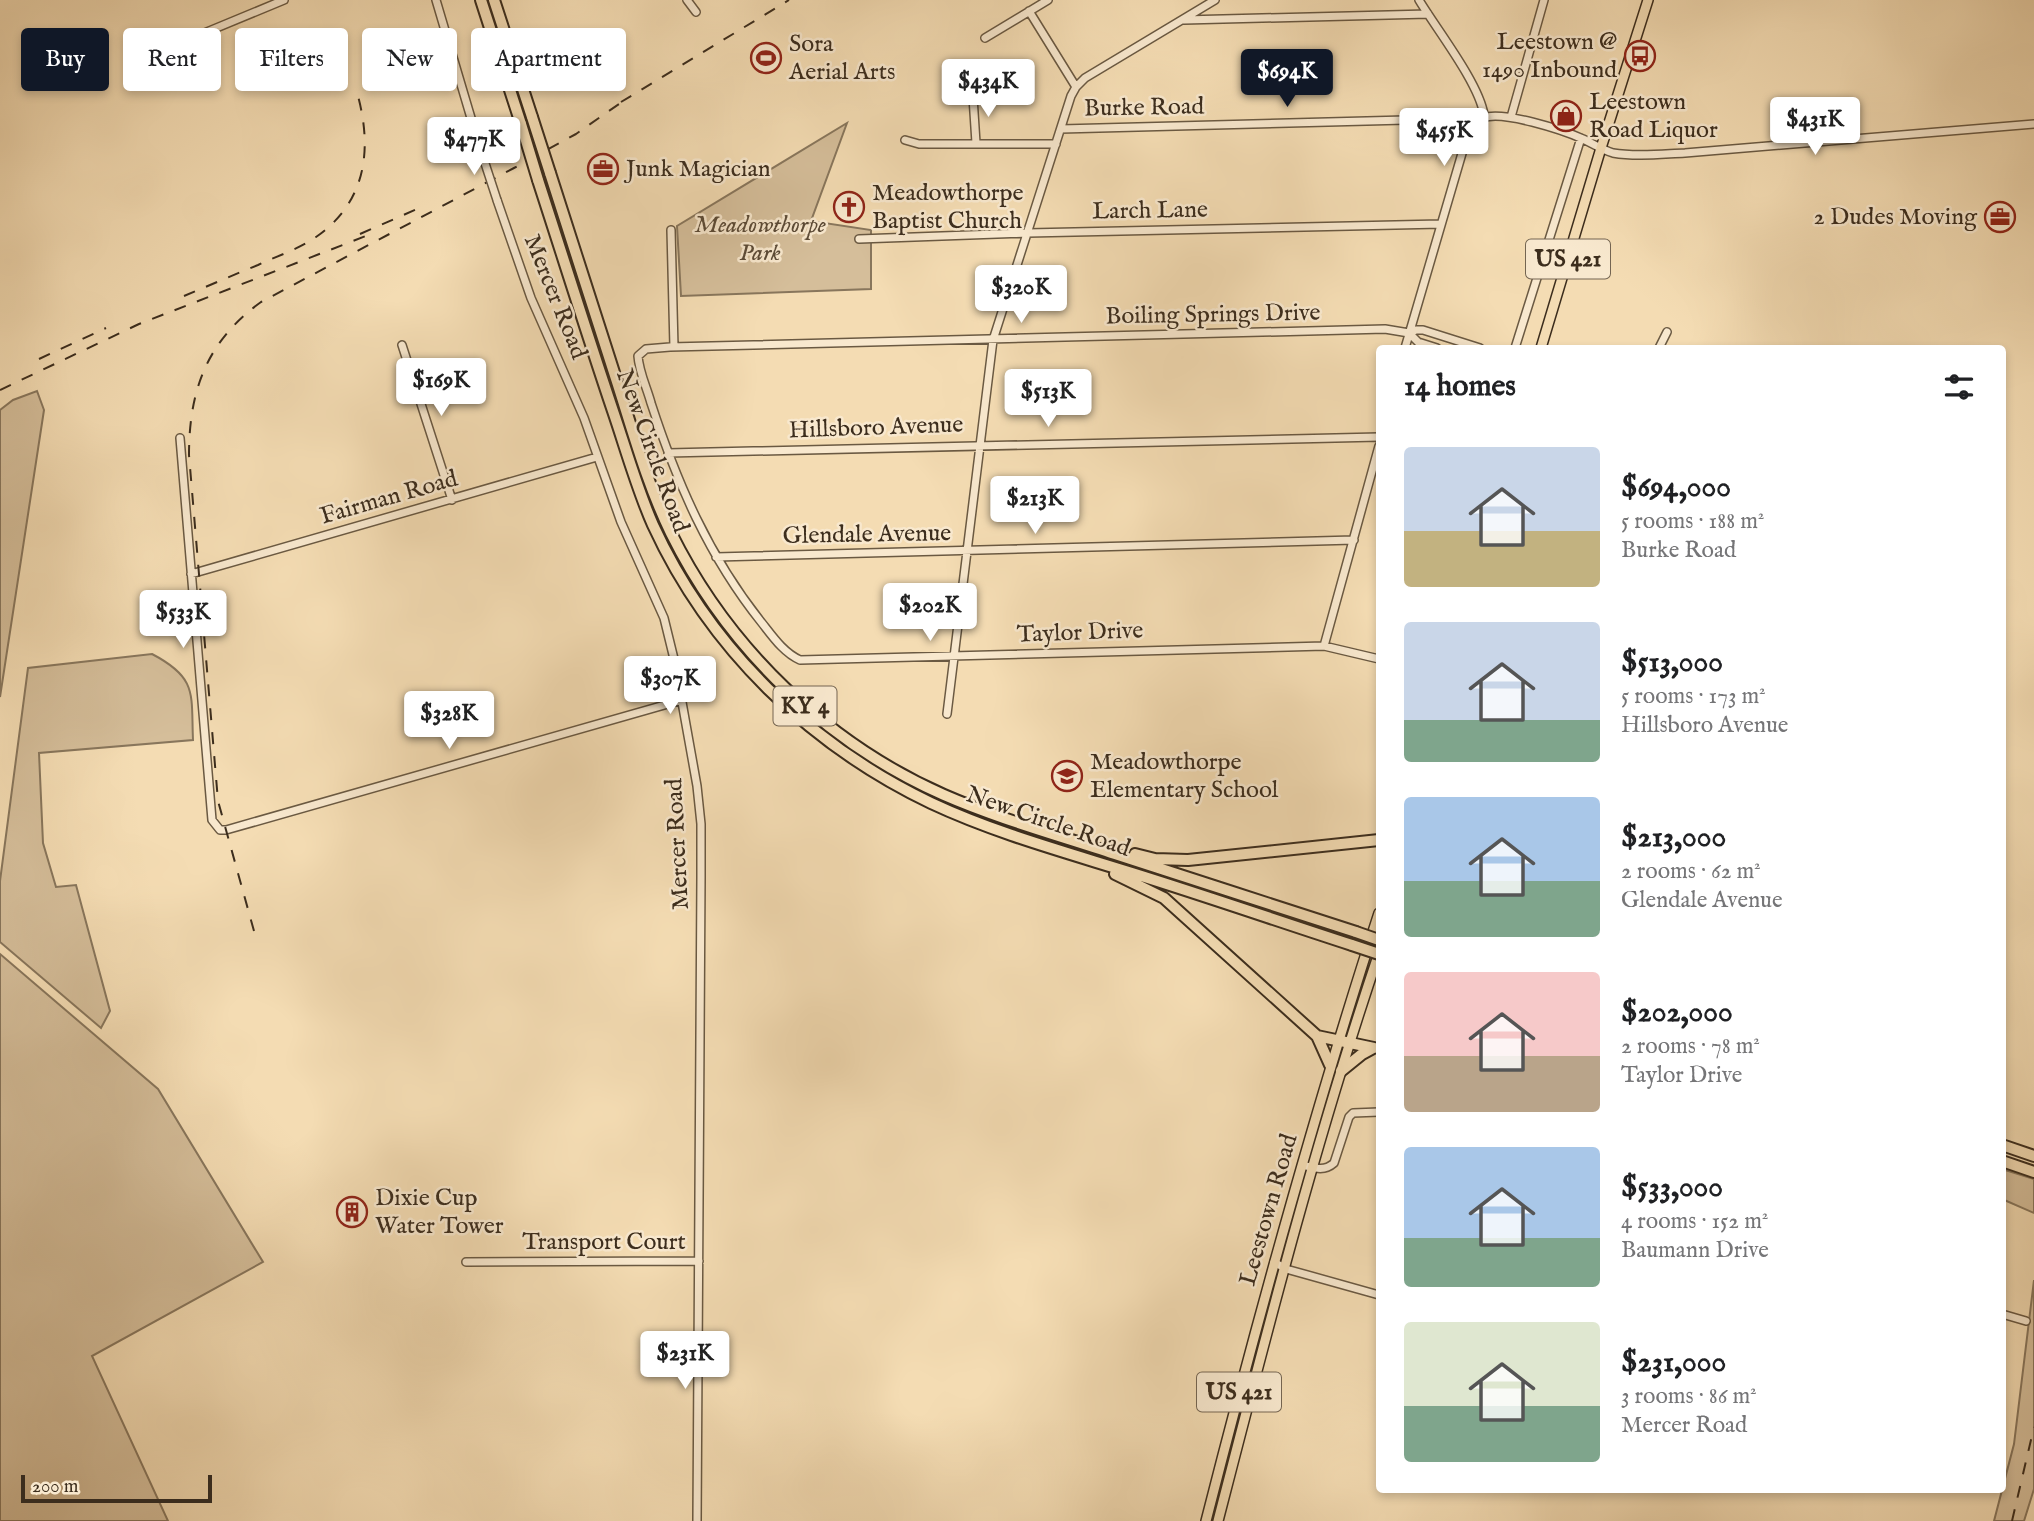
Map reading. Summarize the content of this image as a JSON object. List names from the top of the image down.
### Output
{
  "streets": {
    "highway": ["New Circle Road", "KY 4"],
    "main road": ["US 421", "Leestown Road"],
    "street": [
      "Burke Road",
      "Larch Lane",
      "Mercer Road",
      "Boiling Springs Drive",
      "Hillsboro Avenue",
      "Fairman Road",
      "Glendale Avenue",
      "Taylor Drive",
      "Transport Court"
    ]
  },
  "crossings": [
    ["Burke Road", "US 421"],
    ["Mercer Road", "Fairman Road"],
    ["Mercer Road", "Transport Court"],
    ["Boiling Springs Drive", "Taylor Drive"],
    ["Hillsboro Avenue", "Taylor Drive"],
    ["Glendale Avenue", "Taylor Drive"]
  ],
  "parks": ["Meadowthorpe Park"],
  "places": {
    "bus stop": ["Leestown @ 1490 Inbound"],
    "sports": ["Sora Aerial Arts"],
    "shop": ["Leestown Road Liquor"],
    "office": ["Junk Magician", "2 Dudes Moving"],
    "church": ["Meadowthorpe Baptist Church"],
    "school or university": ["Meadowthorpe Elementary School"],
    "building": ["Dixie Cup Water Tower"]
  },
  "scale_bar": "200 m",
  "page": {
    "chip": [
      "Buy",
      "Rent",
      "Filters",
      "New",
      "Apartment"
    ],
    "price": [
      "$694K",
      "$434K",
      "$431K",
      "$455K",
      "$477K",
      "$320K",
      "$169K",
      "$513K",
      "$213K",
      "$202K",
      "$533K",
      "$307K",
      "$328K",
      "$231K"
    ],
    "heading": "14 homes",
    "list": [
      {
        "name": "$694,000",
        "note": "5 rooms · 188 m² · Burke Road"
      },
      {
        "name": "$513,000",
        "note": "5 rooms · 173 m² · Hillsboro Avenue"
      },
      {
        "name": "$213,000",
        "note": "2 rooms · 62 m² · Glendale Avenue"
      },
      {
        "name": "$202,000",
        "note": "2 rooms · 78 m² · Taylor Drive"
      },
      {
        "name": "$533,000",
        "note": "4 rooms · 152 m² · Baumann Drive"
      },
      {
        "name": "$231,000",
        "note": "3 rooms · 86 m² · Mercer Road"
      }
    ],
    "scale": "200 m"
  }
}
